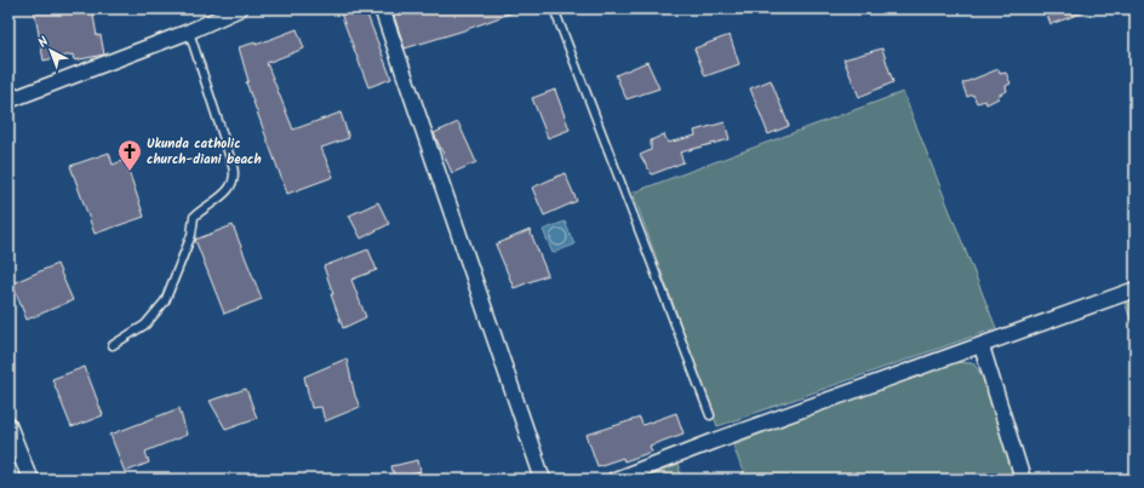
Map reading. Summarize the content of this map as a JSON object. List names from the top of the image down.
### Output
{
  "places": {
    "church": ["Ukunda catholic church-diani beach"]
  },
  "north": "top left"
}
